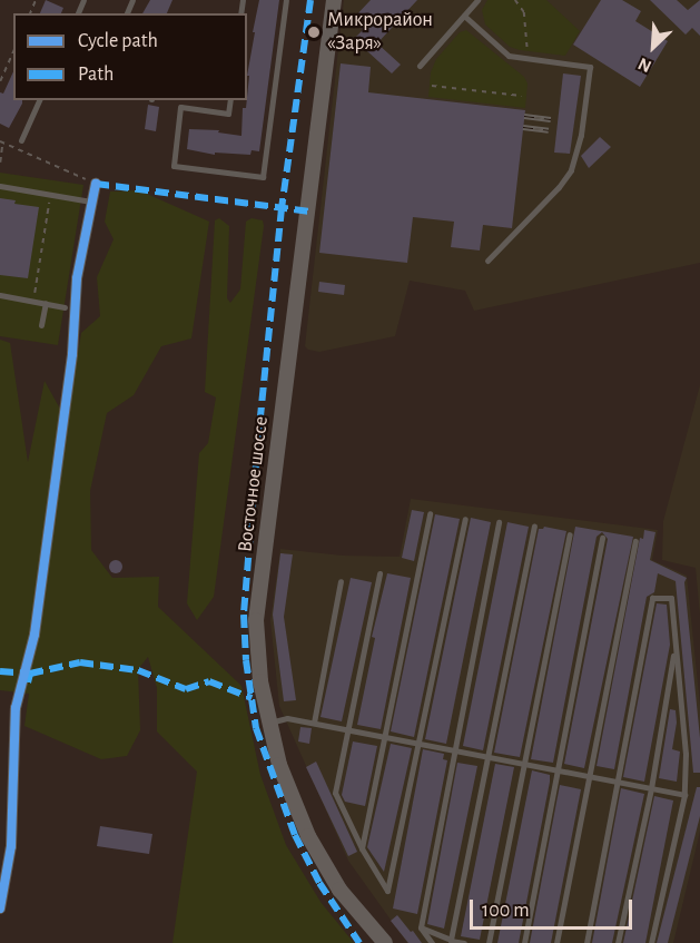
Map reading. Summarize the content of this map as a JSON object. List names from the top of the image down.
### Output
{
  "streets": {
    "main road": ["Восточное шоссе"]
  },
  "places": ["Микрорайон «Заря»"],
  "legend": ["Cycle path", "Path"],
  "scale_bar": "100 m",
  "north": "bottom left"
}
